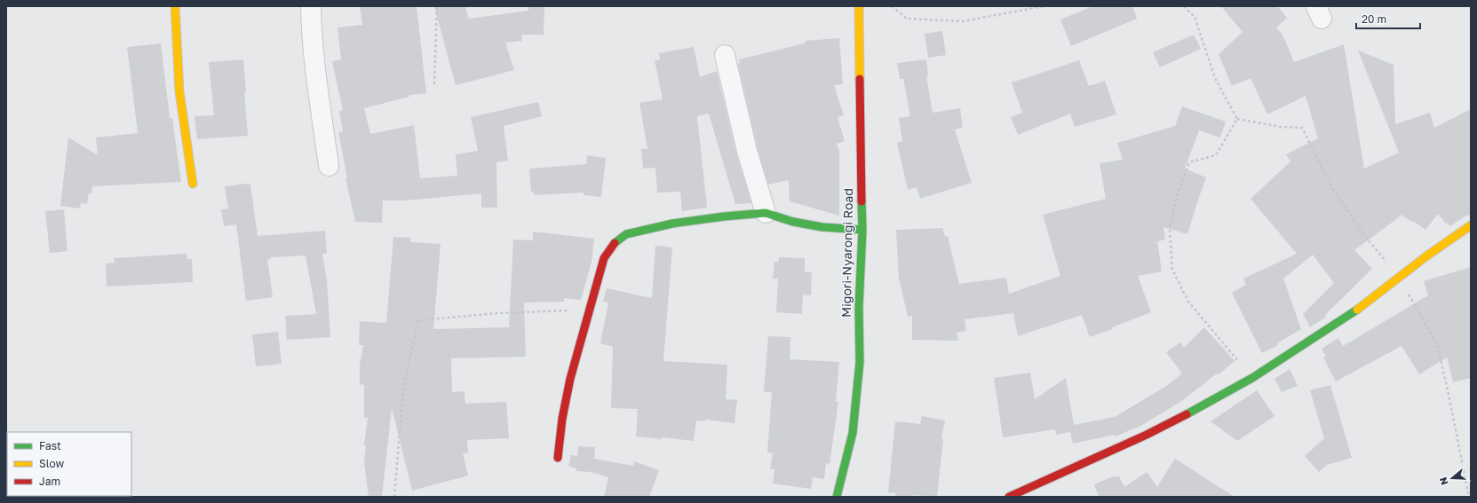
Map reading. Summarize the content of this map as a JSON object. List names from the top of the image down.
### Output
{
  "streets": {
    "street": ["Migori-Nyarongi Road"]
  },
  "legend": ["Fast", "Slow", "Jam"],
  "scale_bar": "20 m",
  "north": "left"
}
